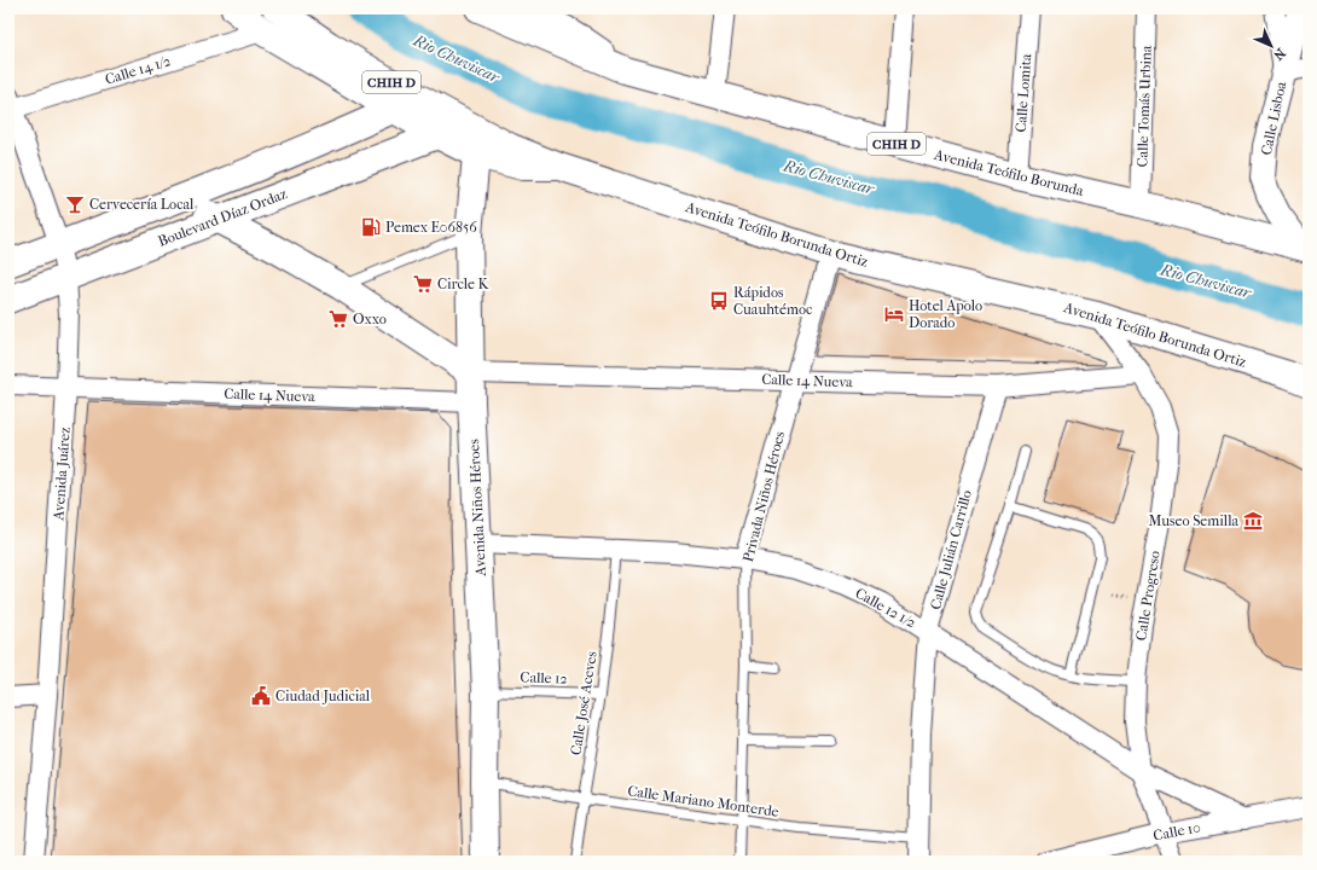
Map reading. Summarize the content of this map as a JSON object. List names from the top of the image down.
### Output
{
  "streets": {
    "main road": [
      "CHIH D",
      "Avenida Teófilo Borunda",
      "Boulevard Díaz Ordaz",
      "Avenida Teófilo Borunda Ortiz",
      "Avenida Niños Héroes"
    ],
    "street": [
      "Calle 14 1/2",
      "Calle Lomita",
      "Calle Tomás Urbina",
      "Calle Lisboa",
      "Calle 14 Nueva",
      "Avenida Juárez",
      "Privada Niños Héroes",
      "Calle Julián Carrillo",
      "Calle Progreso",
      "Calle 12 1/2",
      "Calle 10"
    ],
    "lane": ["Calle 12", "Calle José Aceves", "Calle Mariano Monterde"]
  },
  "crossings": [
    ["Calle 14 1/2", "Avenida Juárez"],
    ["Calle Lomita", "Avenida Teófilo Borunda"],
    ["Calle Tomás Urbina", "Avenida Teófilo Borunda"],
    ["Calle Lisboa", "Avenida Teófilo Borunda"],
    ["Boulevard Díaz Ordaz", "Avenida Juárez"],
    ["Avenida Teófilo Borunda Ortiz", "Privada Niños Héroes"],
    ["Avenida Teófilo Borunda Ortiz", "Calle Progreso"],
    ["Calle 14 Nueva", "Avenida Juárez"],
    ["Calle 14 Nueva", "Privada Niños Héroes"],
    ["Calle 14 Nueva", "Avenida Niños Héroes"],
    ["Calle 14 Nueva", "Calle Julián Carrillo"],
    ["Calle 14 Nueva", "Calle Progreso"],
    ["Privada Niños Héroes", "Calle 12 1/2"],
    ["Privada Niños Héroes", "Calle Mariano Monterde"],
    ["Avenida Niños Héroes", "Calle 12 1/2"],
    ["Avenida Niños Héroes", "Calle 12"],
    ["Avenida Niños Héroes", "Calle Mariano Monterde"],
    ["Calle Julián Carrillo", "Calle 12 1/2"],
    ["Calle Julián Carrillo", "Calle Mariano Monterde"],
    ["Calle Progreso", "Calle 12 1/2"],
    ["Calle Progreso", "Calle 10"],
    ["Calle 12 1/2", "Calle José Aceves"],
    ["Calle 12 1/2", "Calle 10"],
    ["Calle 12", "Calle José Aceves"],
    ["Calle José Aceves", "Calle Mariano Monterde"]
  ],
  "water": ["Rio Chuviscar"],
  "places": {
    "bar": ["Cervecería Local"],
    "fuel station": ["Pemex E06856"],
    "supermarket": ["Circle K", "Oxxo"],
    "bus stop": ["Rápidos Cuauhtémoc"],
    "hotel": ["Hotel Apolo Dorado"],
    "museum": ["Museo Semilla"],
    "public building": ["Ciudad Judicial"]
  },
  "north": "bottom right"
}
